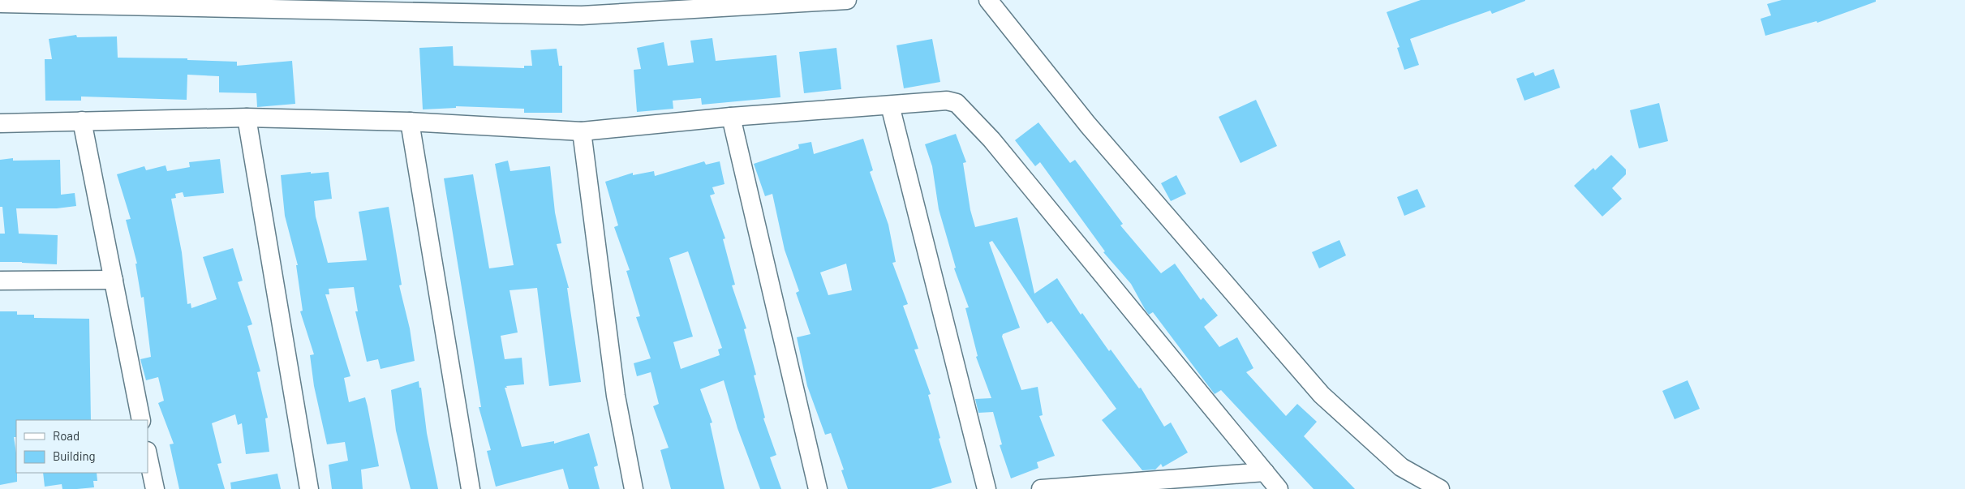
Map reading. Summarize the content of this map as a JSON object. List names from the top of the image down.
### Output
{
  "legend": ["Road", "Building"]
}
